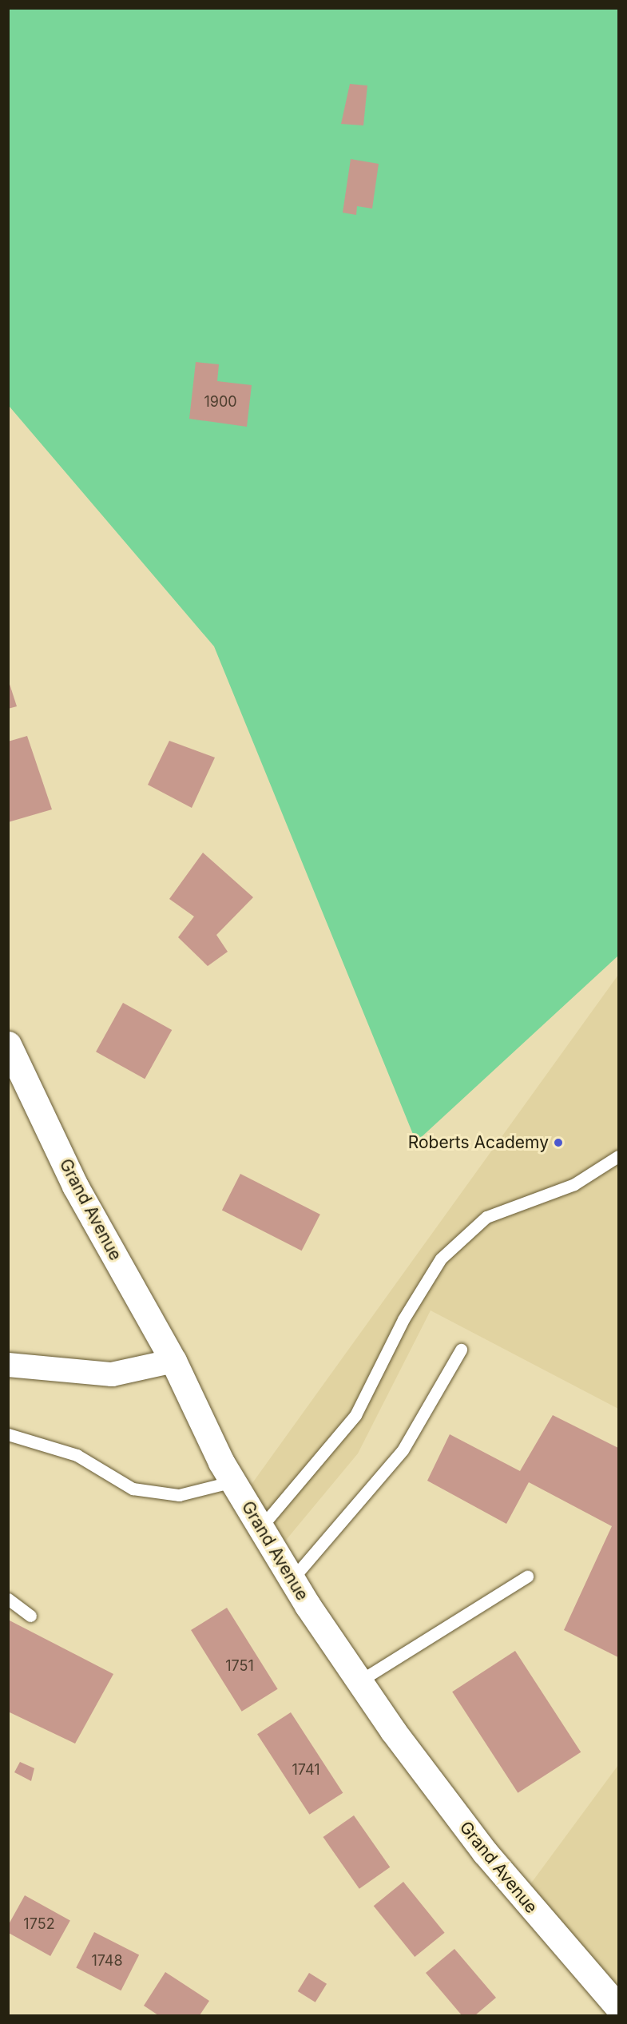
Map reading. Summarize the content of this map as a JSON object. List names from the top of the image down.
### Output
{
  "streets": {
    "street": ["Grand Avenue"]
  },
  "places": ["Roberts Academy"],
  "house_numbers": [
    "1900",
    "1751",
    "1741",
    "1752",
    "1748"
  ]
}
